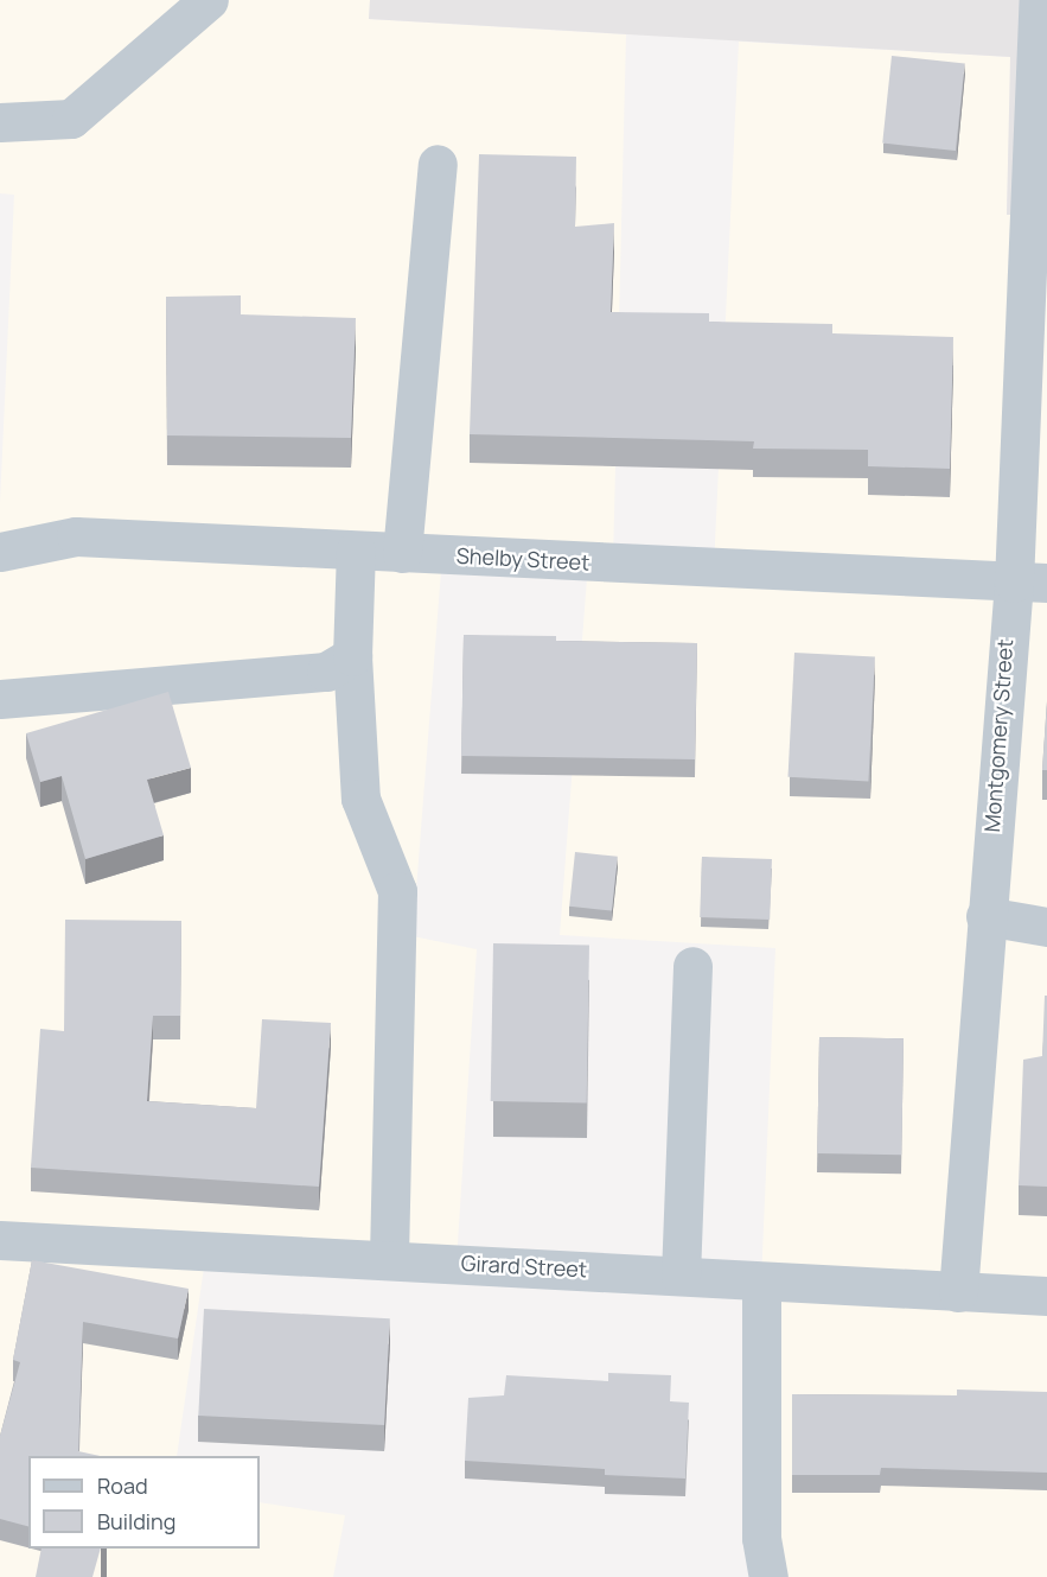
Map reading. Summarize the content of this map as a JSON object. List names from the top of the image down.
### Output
{
  "streets": {
    "street": ["Shelby Street", "Montgomery Street", "Girard Street"]
  },
  "crossings": [
    ["Shelby Street", "Montgomery Street"],
    ["Montgomery Street", "Girard Street"]
  ],
  "legend": ["Road", "Building"]
}
